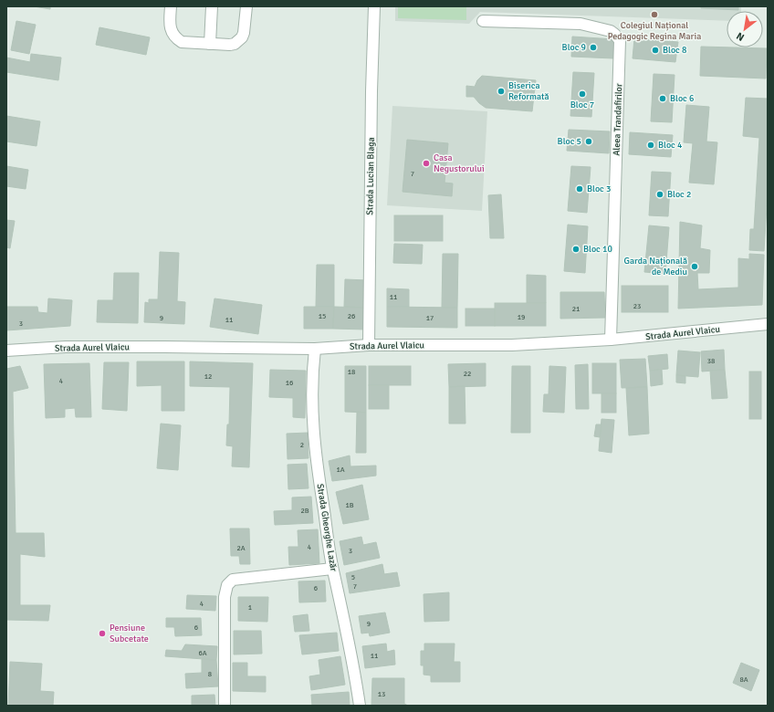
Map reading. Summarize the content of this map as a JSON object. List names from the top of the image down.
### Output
{
  "streets": {
    "street": [
      "Aleea Trandafirilor",
      "Strada Lucian Blaga",
      "Strada Aurel Vlaicu",
      "Strada Gheorghe Lazăr"
    ]
  },
  "crossings": [
    ["Aleea Trandafirilor", "Strada Aurel Vlaicu"],
    ["Strada Lucian Blaga", "Strada Aurel Vlaicu"],
    ["Strada Aurel Vlaicu", "Strada Gheorghe Lazăr"]
  ],
  "places": [
    "Colegiul Național Pedagogic Regina Maria",
    "Bloc 9",
    "Bloc 8",
    "Biserica Reformată",
    "Bloc 7",
    "Bloc 6",
    "Bloc 5",
    "Bloc 4",
    "Casa Negustorului",
    "Bloc 3",
    "Bloc 2",
    "Bloc 10",
    "Garda Națională de Mediu",
    "Pensiune Subcetate"
  ],
  "house_numbers": [
    "7",
    "11",
    "23",
    "21",
    "15",
    "26",
    "19",
    "9",
    "17",
    "11",
    "3",
    "38",
    "18",
    "22",
    "12",
    "4",
    "16",
    "2",
    "1A",
    "1B",
    "2B",
    "4",
    "2A",
    "3",
    "5",
    "7",
    "6",
    "4",
    "1",
    "9",
    "6",
    "6A",
    "11",
    "8",
    "8A",
    "13"
  ],
  "north": "bottom left"
}
